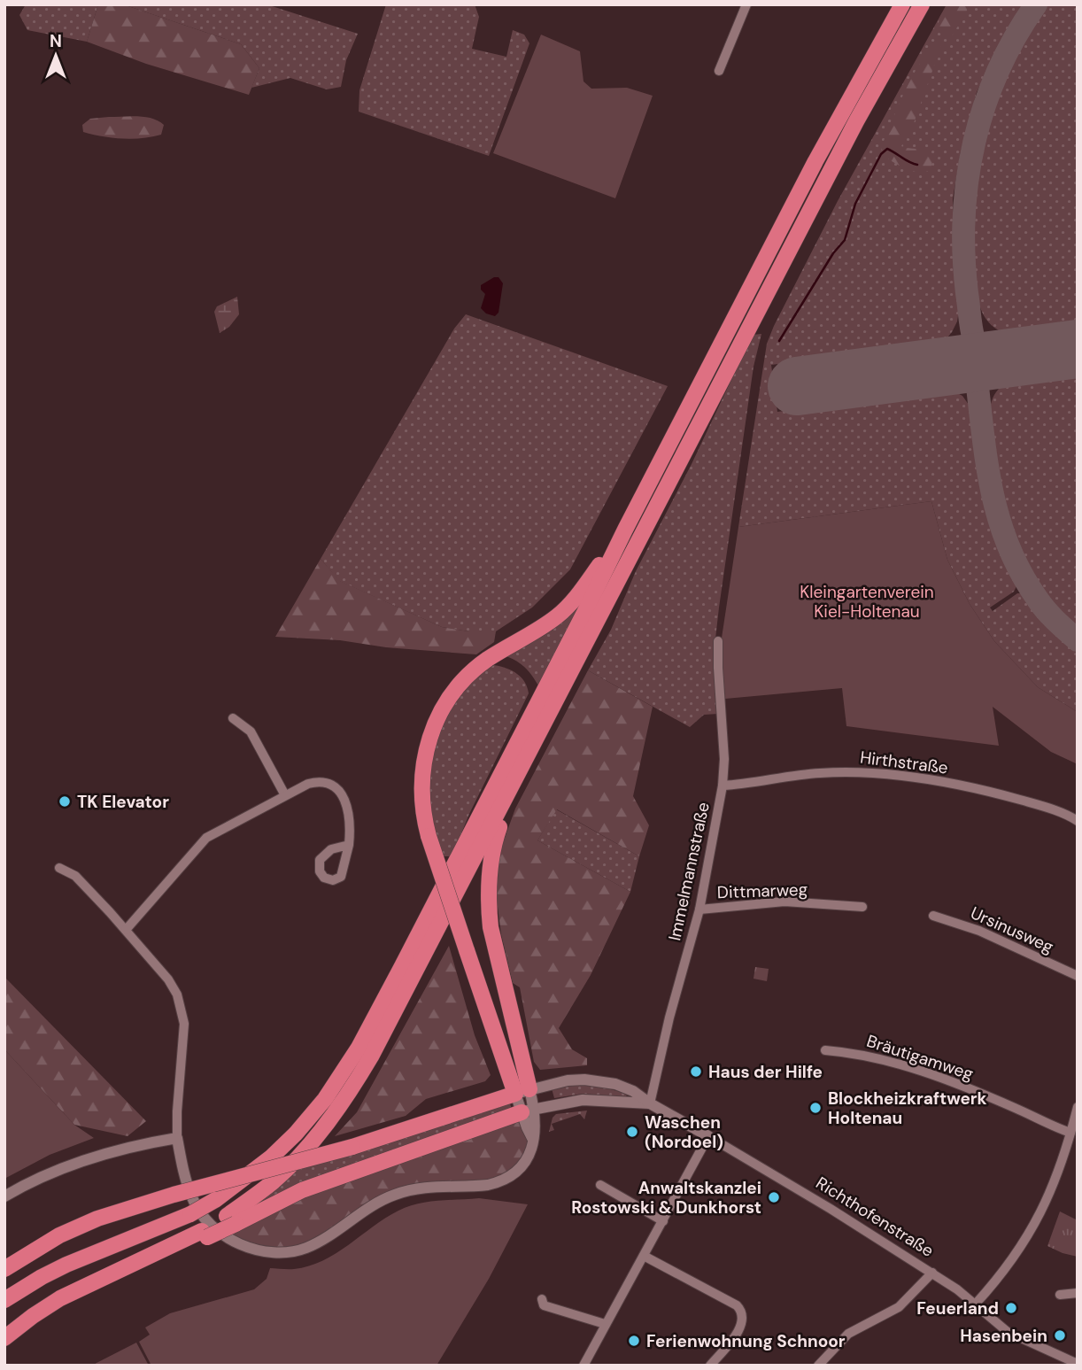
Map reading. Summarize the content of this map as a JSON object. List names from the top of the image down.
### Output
{
  "streets": {
    "street": [
      "Hirthstraße",
      "Immelmannstraße",
      "Dittmarweg",
      "Ursinusweg",
      "Bräutigamweg",
      "Richthofenstraße"
    ]
  },
  "crossings": [
    ["Hirthstraße", "Immelmannstraße"],
    ["Immelmannstraße", "Dittmarweg"],
    ["Immelmannstraße", "Richthofenstraße"]
  ],
  "parks": ["Kleingartenverein Kiel-Holtenau"],
  "places": [
    "TK Elevator",
    "Haus der Hilfe",
    "Blockheizkraftwerk Holtenau",
    "Waschen (Nordoel)",
    "Anwaltskanzlei Rostowski & Dunkhorst",
    "Feuerland",
    "Hasenbein",
    "Ferienwohnung Schnoor"
  ],
  "north": "top"
}
